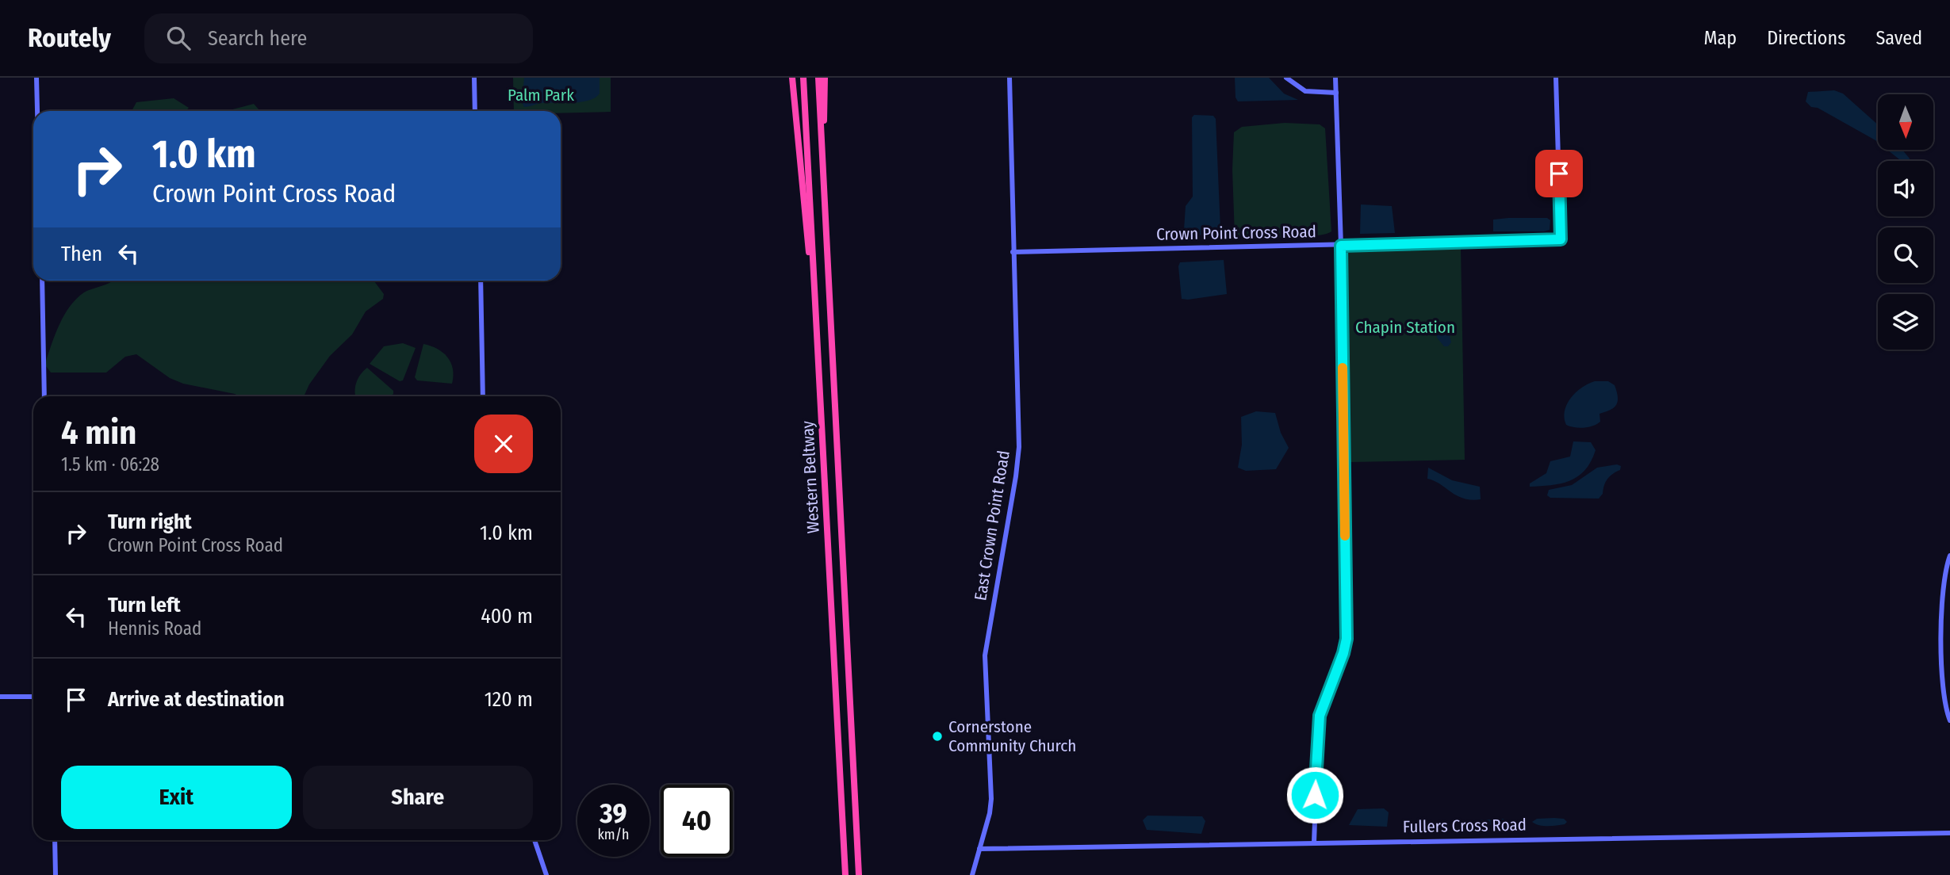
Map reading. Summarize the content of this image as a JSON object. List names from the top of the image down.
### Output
{
  "streets": {
    "highway": ["Western Beltway"],
    "street": ["Crown Point Cross Road", "East Crown Point Road", "Fullers Cross Road"]
  },
  "crossings": [
    ["Crown Point Cross Road", "East Crown Point Road"],
    ["East Crown Point Road", "Fullers Cross Road"]
  ],
  "parks": ["Palm Park", "Chapin Station"],
  "places": ["Cornerstone Community Church"],
  "north": "bottom",
  "page": {
    "header": "Routely",
    "search": "Search here",
    "nav": ["Map", "Directions", "Saved"],
    "turn": ["1.0 km", "Crown Point Cross Road"],
    "then": "Then",
    "heading": ["4 min", "1.5 km · 06:28"],
    "list": [
      {
        "name": "Turn right",
        "note": "Crown Point Cross Road",
        "value": "1.0 km"
      },
      {
        "name": "Turn left",
        "note": "Hennis Road",
        "value": "400 m"
      },
      {
        "name": "Arrive at destination",
        "value": "120 m"
      }
    ],
    "buttons": ["Exit", "Share"],
    "speed": "39 km/h",
    "limit": "40"
  }
}
